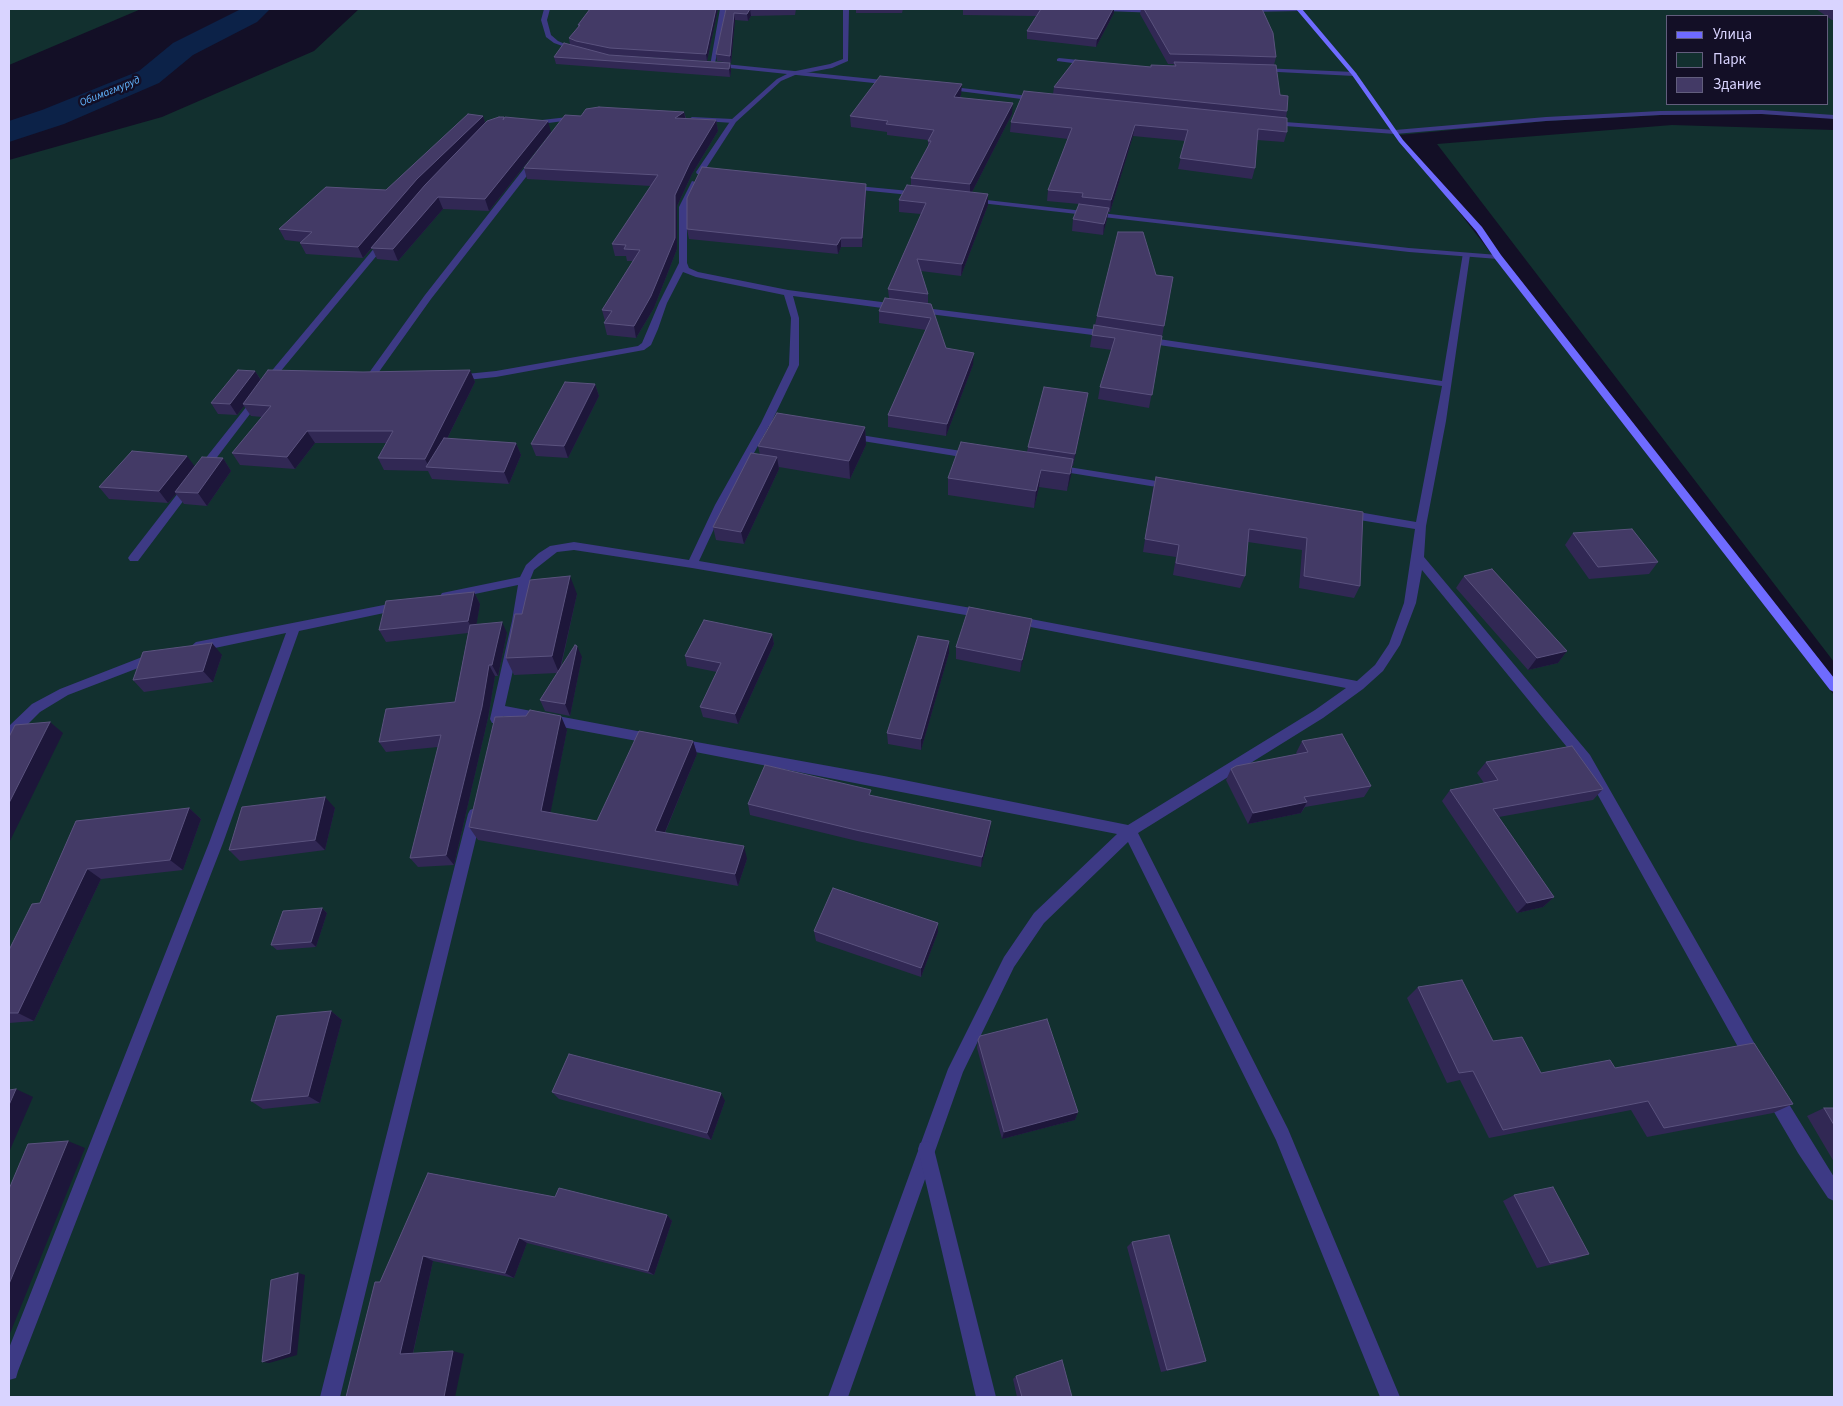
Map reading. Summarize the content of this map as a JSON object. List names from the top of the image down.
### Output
{
  "water": ["Обимагмуруд"],
  "legend": ["Улица", "Парк", "Здание"]
}
